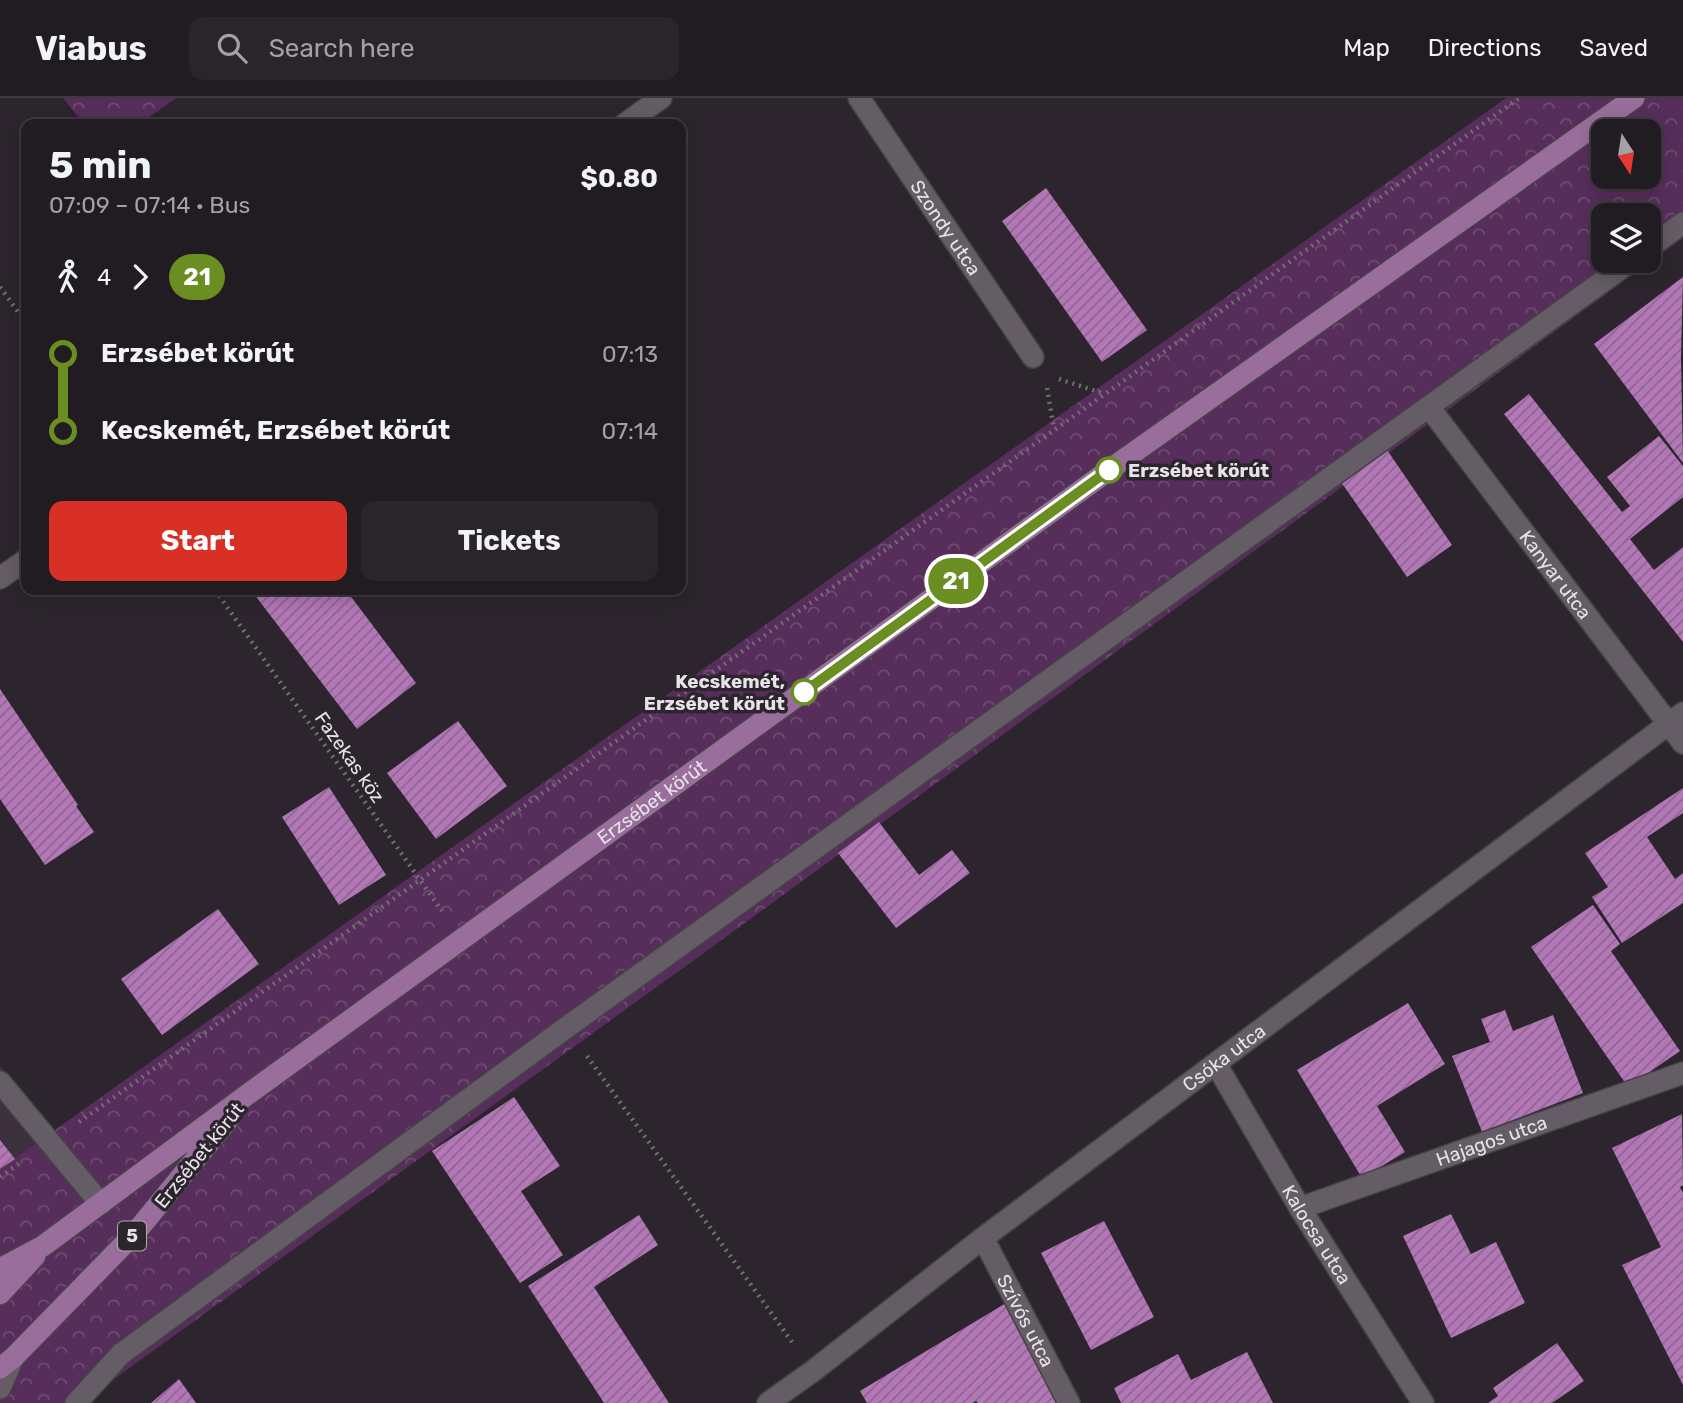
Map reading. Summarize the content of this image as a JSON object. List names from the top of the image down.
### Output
{
  "streets": {
    "main road": ["Erzsébet körút", "5"],
    "street": [
      "Szondy utca",
      "Kanyar utca",
      "Csóka utca",
      "Hajagos utca",
      "Kalocsa utca",
      "Szívós utca"
    ],
    "path": ["Fazekas köz"]
  },
  "crossings": [
    ["Kanyar utca", "Csóka utca"],
    ["Fazekas köz", "Erzsébet körút"],
    ["Csóka utca", "Kalocsa utca"],
    ["Csóka utca", "Szívós utca"],
    ["Hajagos utca", "Kalocsa utca"]
  ],
  "places": ["Erzsébet körút", "Kecskemét, Erzsébet körút"],
  "lines": ["bus line 21"],
  "north": "bottom",
  "page": {
    "header": "Viabus",
    "search": "Search here",
    "nav": ["Map", "Directions", "Saved"],
    "on_map": "21",
    "heading": ["5 min", "07:09 – 07:14 · Bus", "$0.80"],
    "legs": ["4", "21"],
    "list": [
      {
        "name": "Erzsébet körút",
        "value": "07:13"
      },
      {
        "name": "Kecskemét, Erzsébet körút",
        "value": "07:14"
      }
    ],
    "buttons": ["Start", "Tickets"]
  }
}
